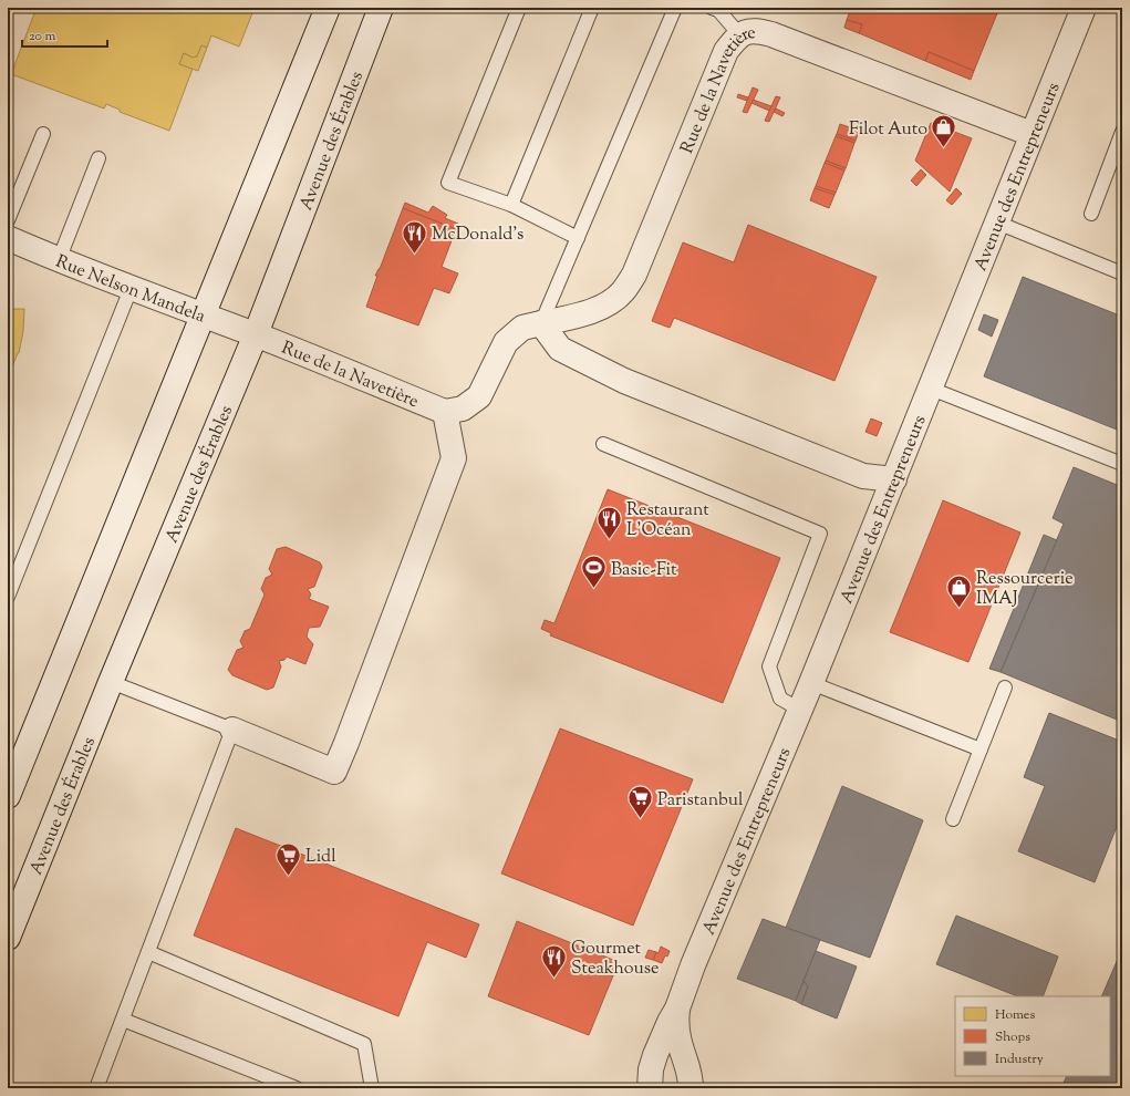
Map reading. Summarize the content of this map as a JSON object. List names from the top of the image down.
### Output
{
  "streets": {
    "street": [
      "Rue de la Navetière",
      "Avenue des Érables",
      "Avenue des Entrepreneurs",
      "Rue Nelson Mandela"
    ]
  },
  "crossings": [
    ["Rue de la Navetière", "Avenue des Érables"],
    ["Rue de la Navetière", "Avenue des Entrepreneurs"],
    ["Rue de la Navetière", "Rue Nelson Mandela"],
    ["Avenue des Érables", "Rue Nelson Mandela"]
  ],
  "places": {
    "shop": ["Filot Auto", "Ressourcerie IMAJ"],
    "restaurant": ["McDonald's", "Restaurant L'Océan", "Gourmet Steakhouse"],
    "sports": ["Basic-Fit"],
    "supermarket": ["Paristanbul", "Lidl"]
  },
  "legend": ["Homes", "Shops", "Industry"],
  "scale_bar": "20 m"
}
